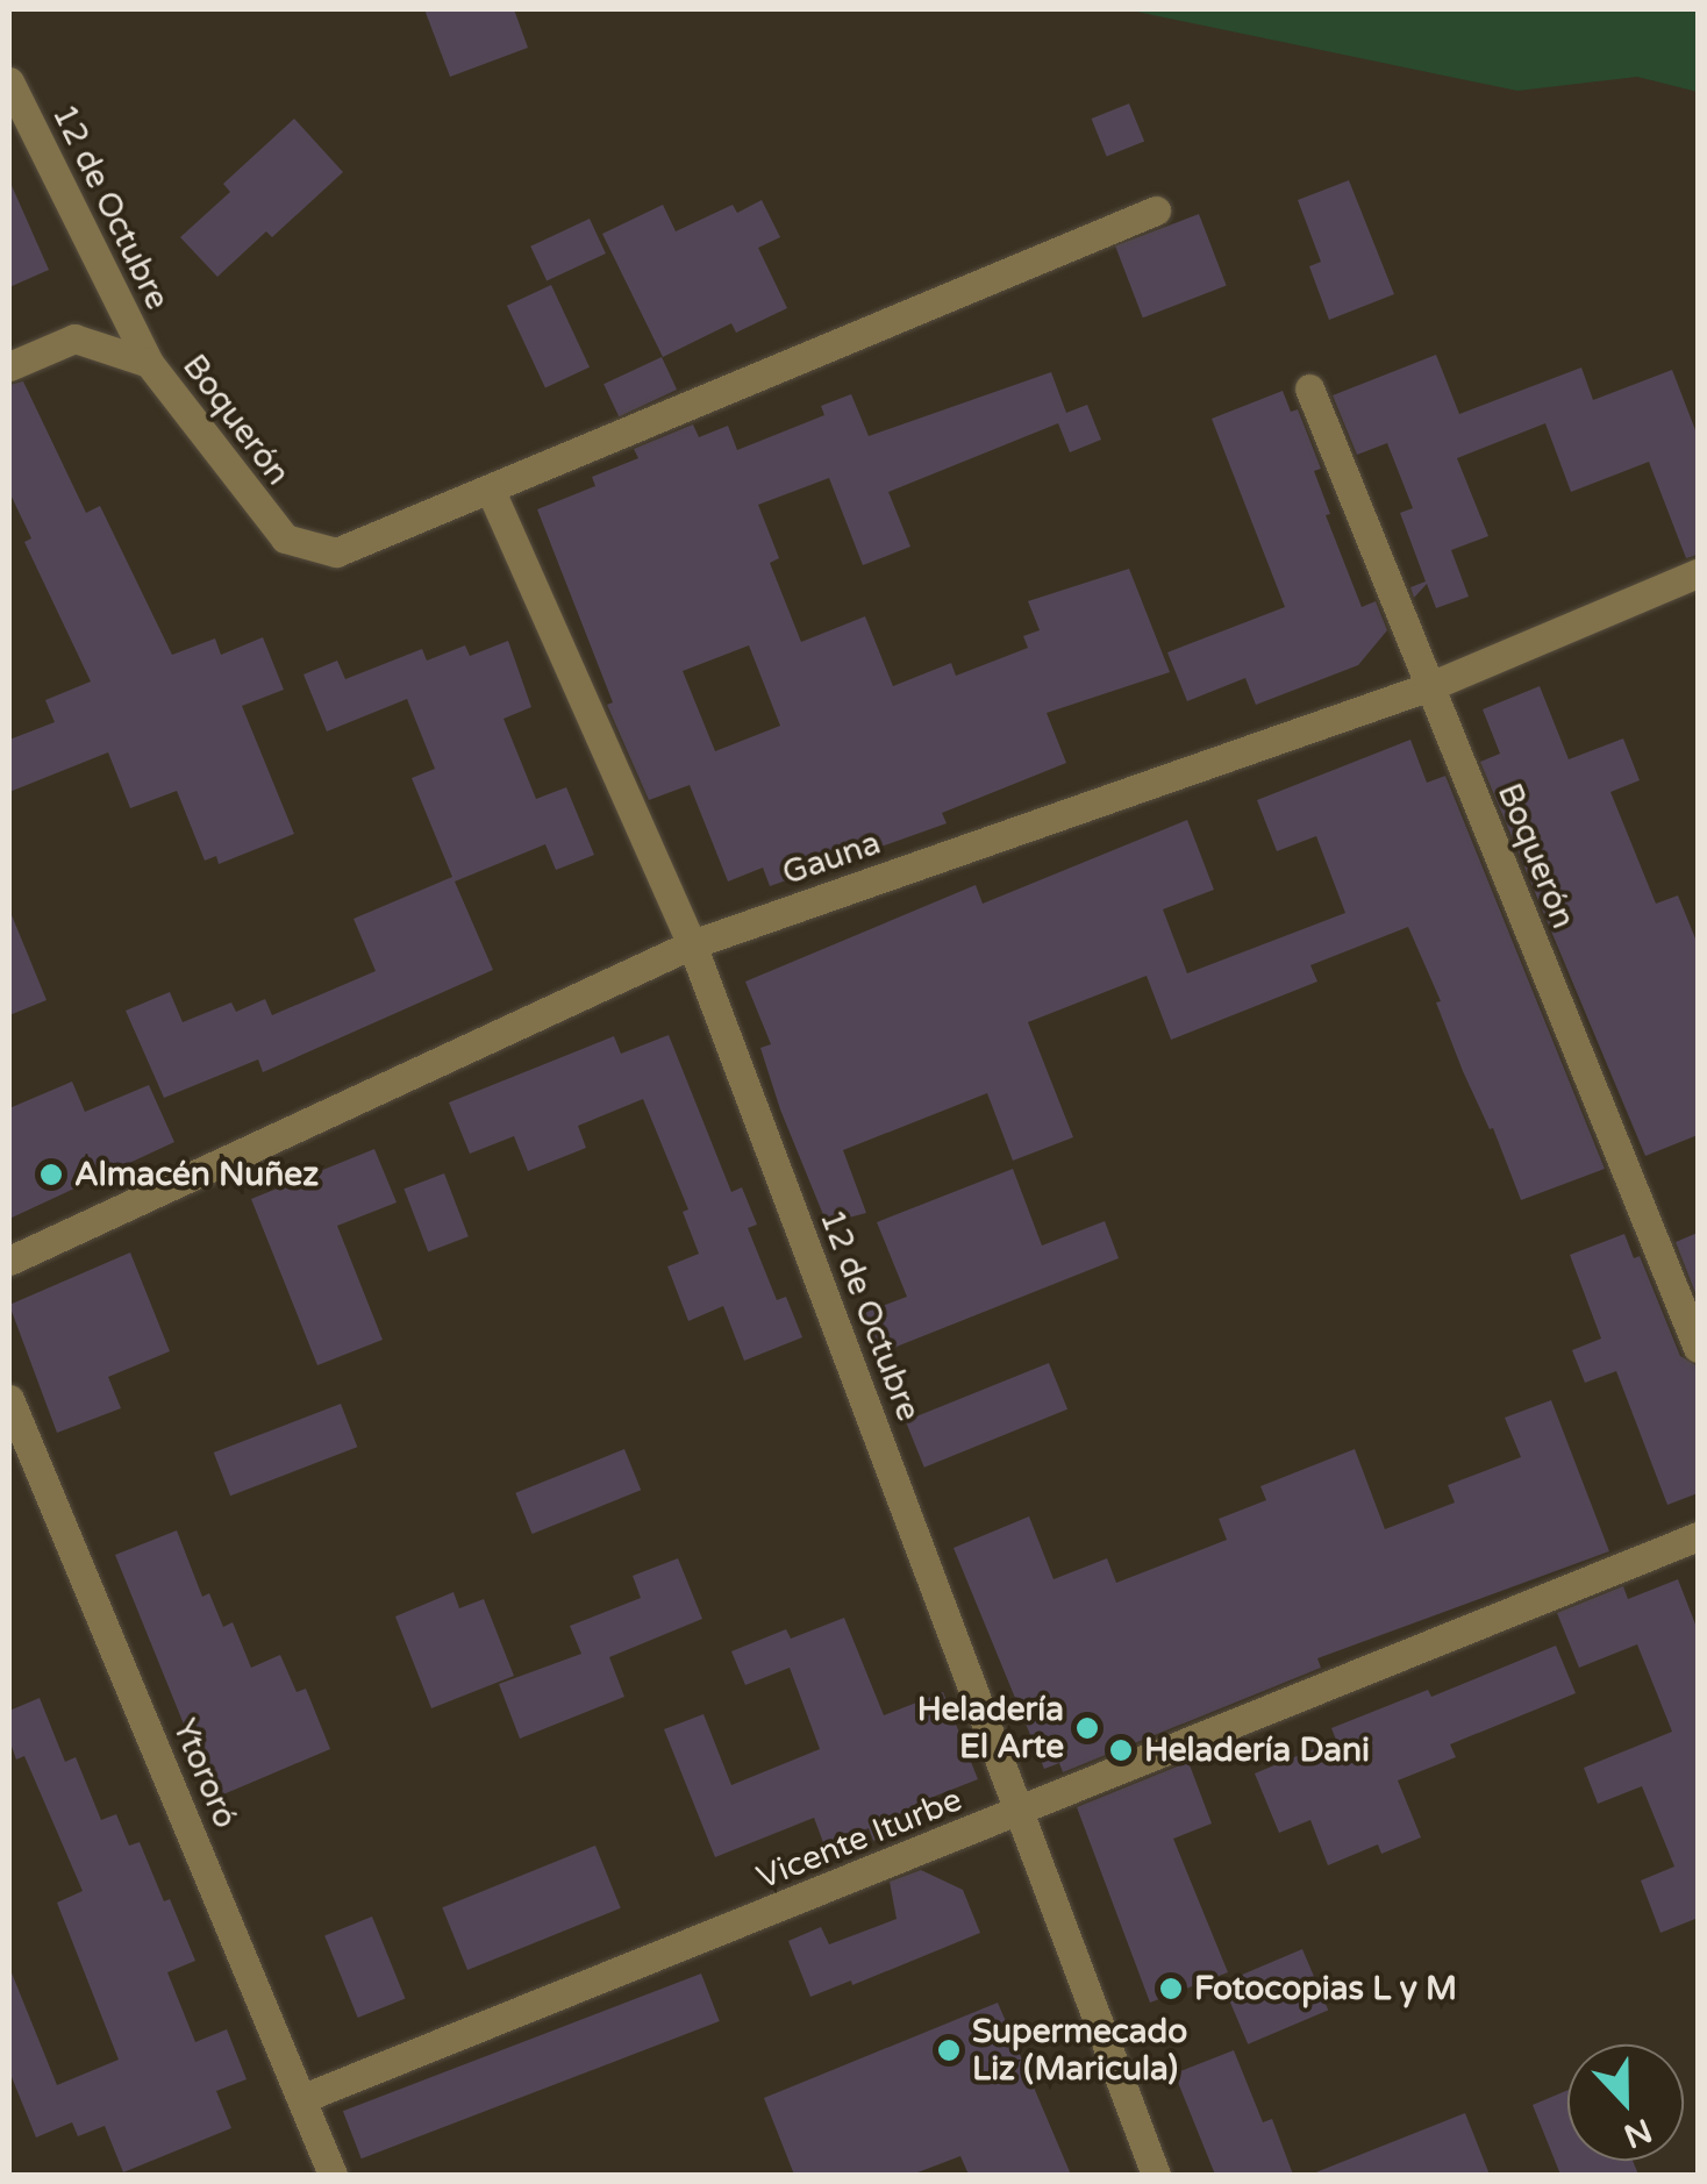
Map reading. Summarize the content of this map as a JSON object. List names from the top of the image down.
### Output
{
  "streets": {
    "street": [
      "12 de Octubre",
      "Boquerón",
      "Gauna",
      "Ytororó",
      "Vicente Iturbe"
    ]
  },
  "crossings": [
    ["12 de Octubre", "Boquerón"],
    ["12 de Octubre", "Gauna"],
    ["12 de Octubre", "Vicente Iturbe"],
    ["Boquerón", "Gauna"],
    ["Ytororó", "Vicente Iturbe"]
  ],
  "places": [
    "Almacén Nuñez",
    "Heladería El Arte",
    "Heladería Dani",
    "Fotocopias L y M",
    "Supermecado Liz (Maricula)"
  ],
  "north": "bottom"
}
